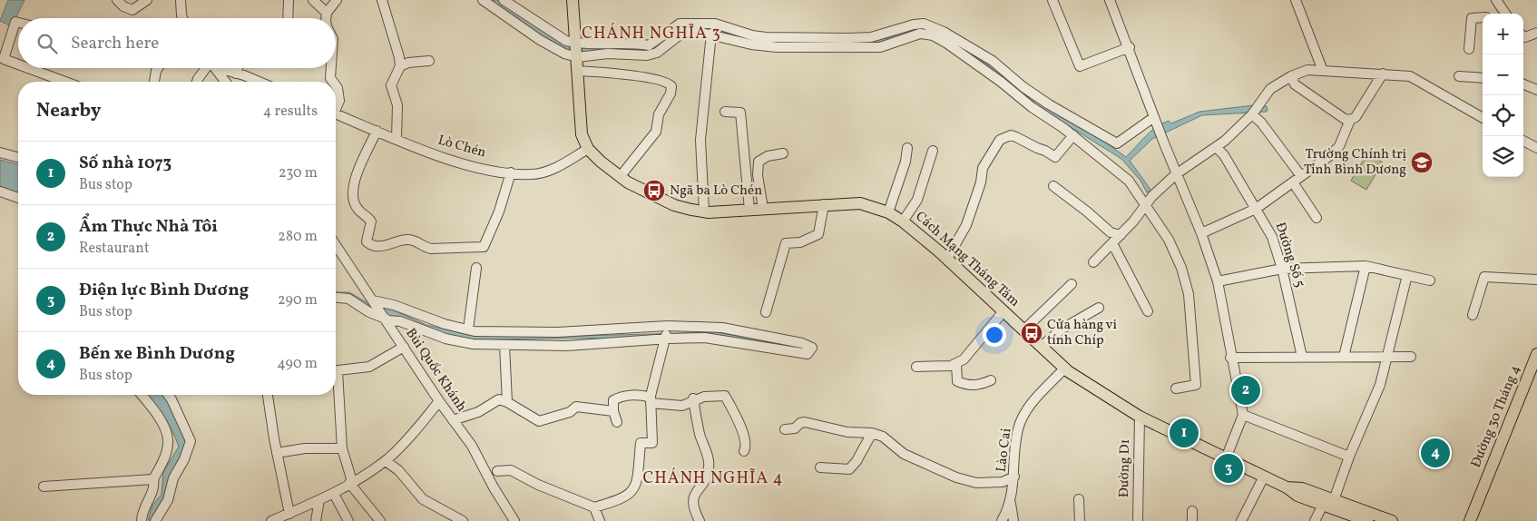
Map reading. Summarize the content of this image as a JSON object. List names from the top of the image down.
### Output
{
  "streets": {
    "main road": ["Cách Mạng Tháng Tám", "Đường 30 Tháng 4"],
    "street": [
      "Lò Chén",
      "Đường Số 5",
      "Bùi Quốc Khánh",
      "Lào Cai",
      "Đường D1"
    ]
  },
  "crossings": [
    ["Lò Chén", "Cách Mạng Tháng Tám"],
    ["Cách Mạng Tháng Tám", "Lào Cai"],
    ["Cách Mạng Tháng Tám", "Đường D1"]
  ],
  "districts": ["CHÁNH NGHĨA 3", "CHÁNH NGHĨA 4"],
  "places": {
    "school or university": ["Trường Chính trị Tỉnh Bình Dương"],
    "bus stop": ["Ngã ba Lò Chén", "Cửa hàng vi tính Chíp"]
  },
  "page": {
    "map_buttons": ["+", "−"],
    "search": "Search here",
    "heading": ["Nearby", "4 results"],
    "list": [
      {
        "mark": "1",
        "name": "Số nhà 1073",
        "note": "Bus stop",
        "value": "230 m"
      },
      {
        "mark": "2",
        "name": "Ẩm Thực Nhà Tôi",
        "note": "Restaurant",
        "value": "280 m"
      },
      {
        "mark": "3",
        "name": "Điện lực Bình Dương",
        "note": "Bus stop",
        "value": "290 m"
      },
      {
        "mark": "4",
        "name": "Bến xe Bình Dương",
        "note": "Bus stop",
        "value": "490 m"
      }
    ],
    "pins": [
      "2",
      "1",
      "4",
      "3"
    ]
  }
}
